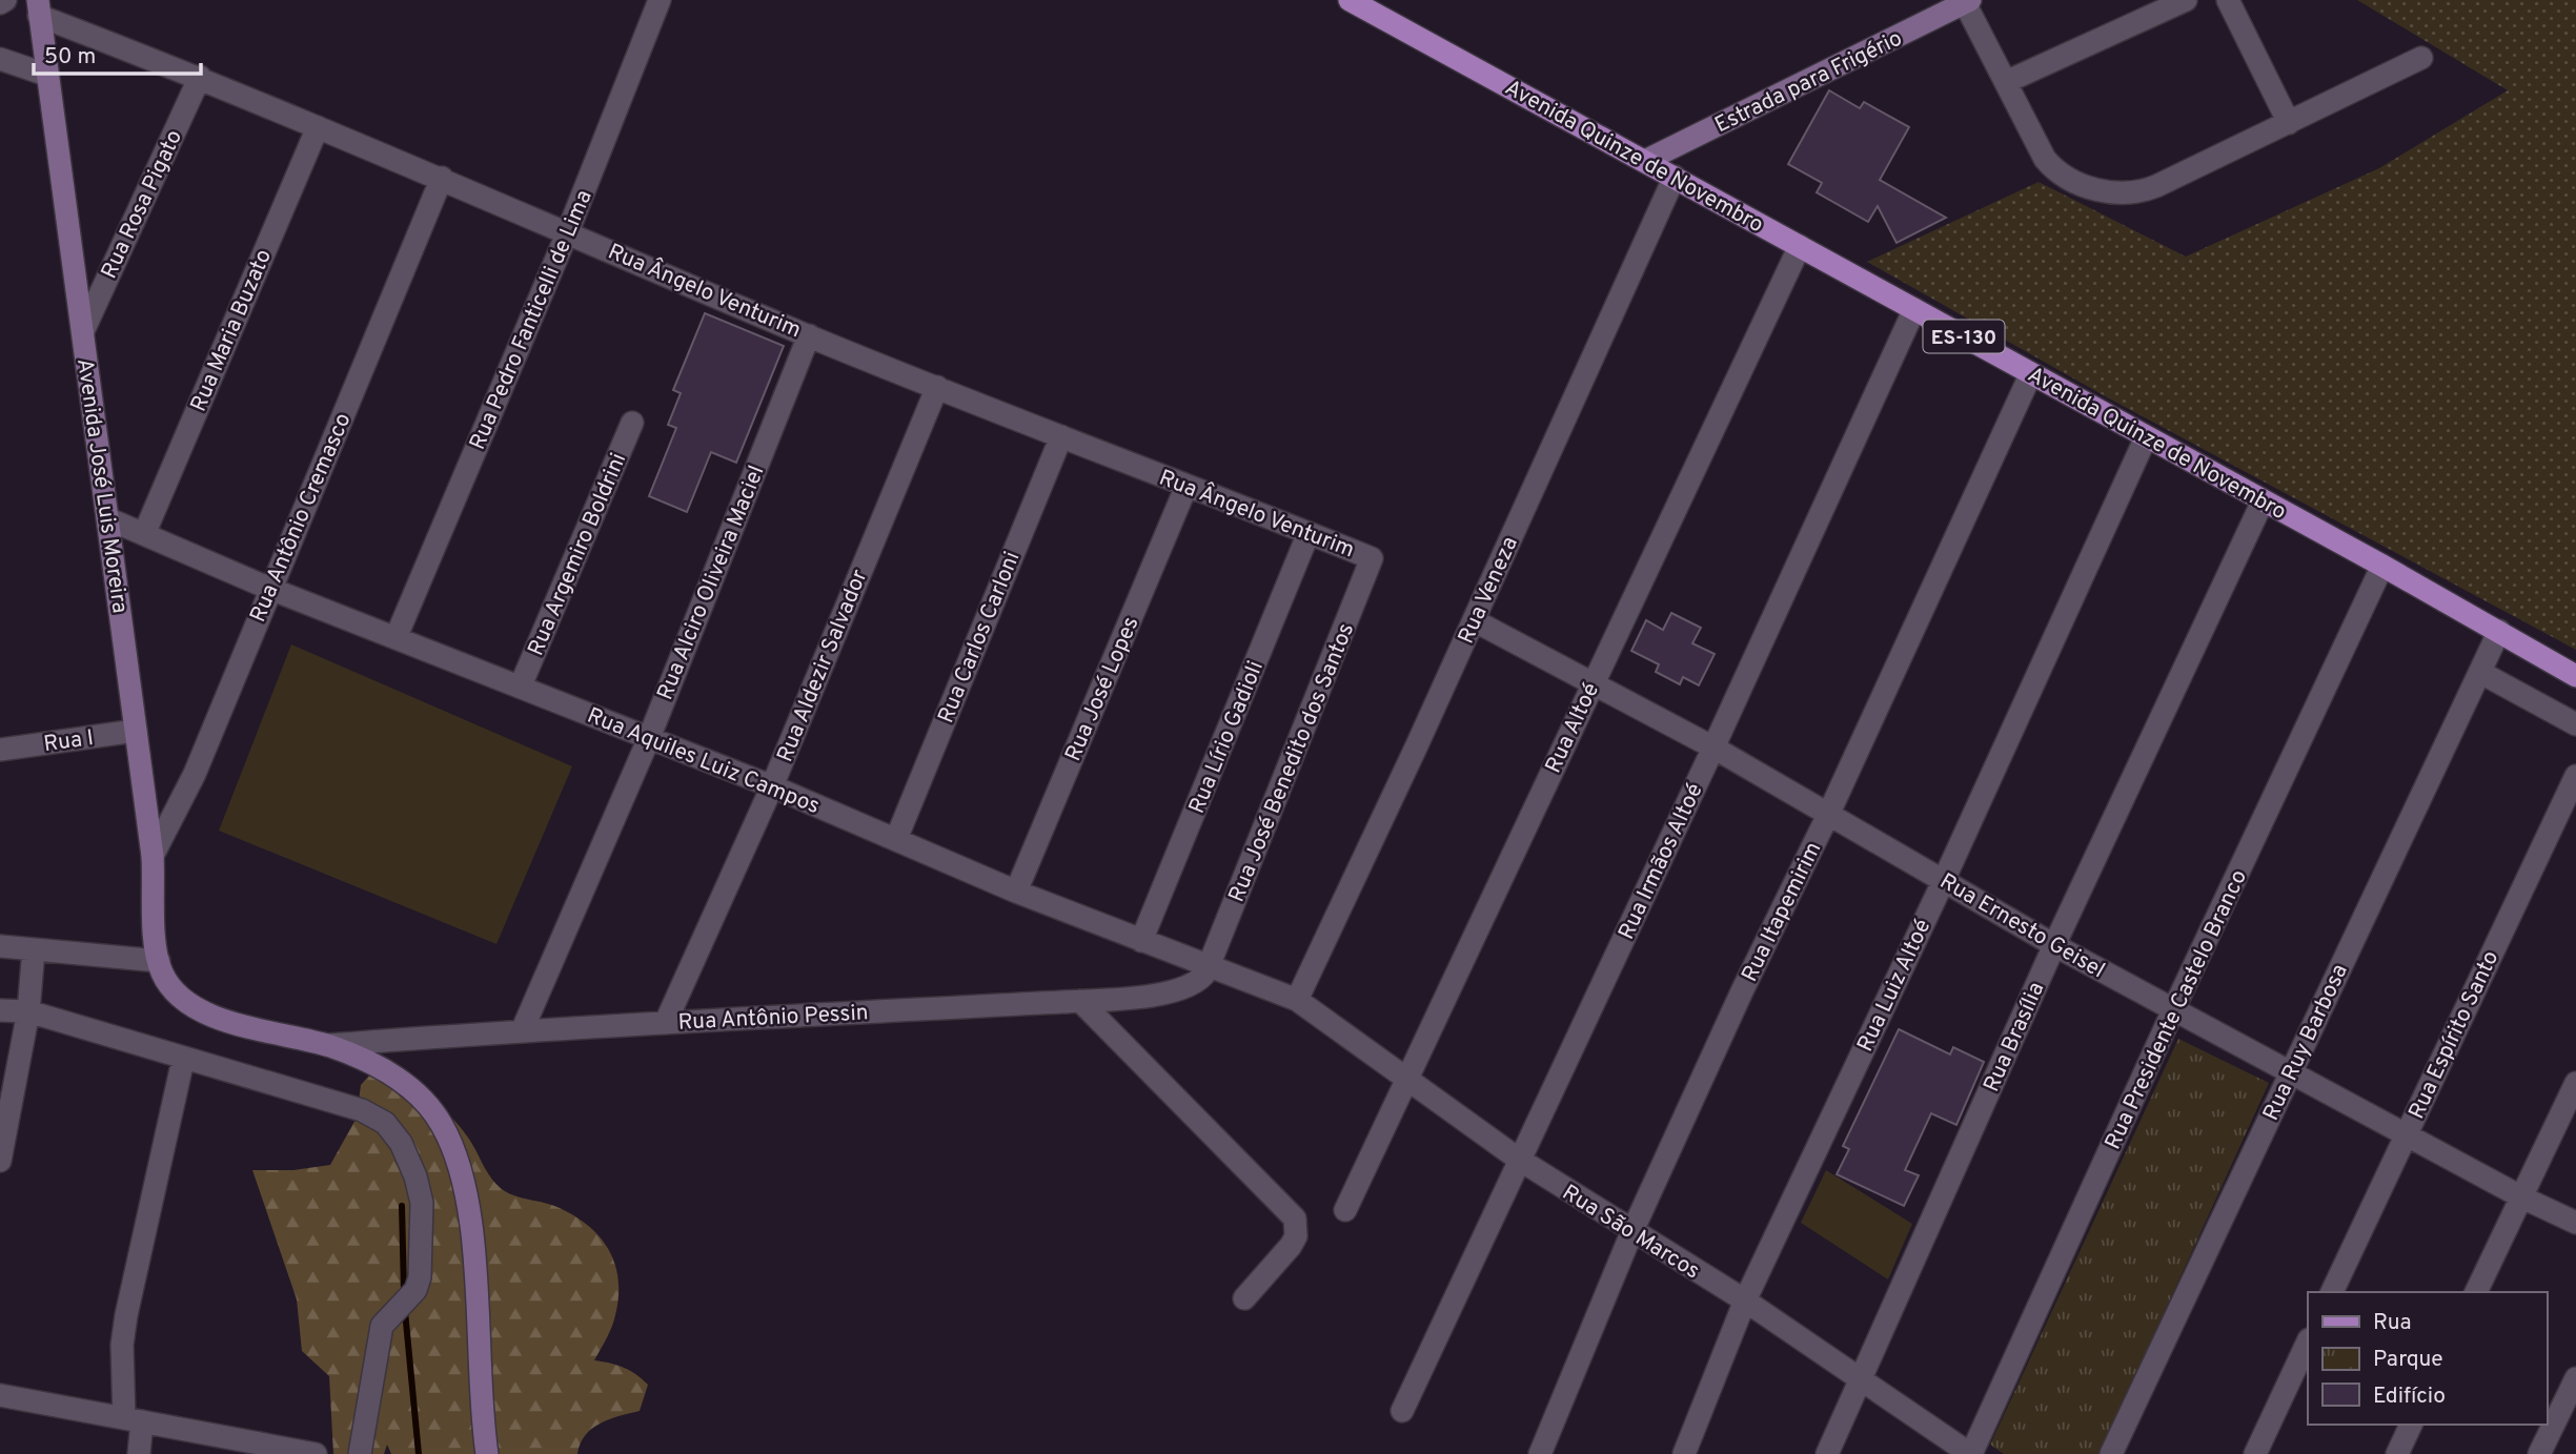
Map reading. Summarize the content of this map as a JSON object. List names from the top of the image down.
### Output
{
  "streets": {
    "main road": ["Avenida Quinze de Novembro", "ES-130"],
    "street": [
      "Estrada para Frigério",
      "Rua Rosa Pigato",
      "Rua Ângelo Venturim",
      "Rua Pedro Fanticelli de Lima",
      "Rua Maria Buzato",
      "Avenida José Luis Moreira",
      "Rua Antônio Cremasco",
      "Rua Argemiro Boldrini",
      "Rua Alciro Oliveira Maciel",
      "Rua Veneza",
      "Rua Carlos Carloni",
      "Rua Aldezir Salvador",
      "Rua José Lopes",
      "Rua Altoé",
      "Rua Lírio Gadioli",
      "Rua I",
      "Rua Aquiles Luiz Campos",
      "Rua José Benedito dos Santos",
      "Rua Irmãos Altoé",
      "Rua Itapemirim",
      "Rua Ernesto Geisel",
      "Rua Luiz Altoé",
      "Rua Presidente Castelo Branco",
      "Rua Antônio Pessin",
      "Rua Espírito Santo",
      "Rua Brasília",
      "Rua Ruy Barbosa",
      "Rua São Marcos"
    ]
  },
  "crossings": [
    ["Estrada para Frigério", "Avenida Quinze de Novembro"],
    ["Avenida Quinze de Novembro", "Rua Veneza"],
    ["Avenida Quinze de Novembro", "Rua Altoé"],
    ["Avenida Quinze de Novembro", "Rua Irmãos Altoé"],
    ["Avenida Quinze de Novembro", "Rua Itapemirim"],
    ["Avenida Quinze de Novembro", "Rua Luiz Altoé"],
    ["Avenida Quinze de Novembro", "Rua Presidente Castelo Branco"],
    ["Avenida Quinze de Novembro", "Rua Brasília"],
    ["Avenida Quinze de Novembro", "Rua Ruy Barbosa"],
    ["Rua Rosa Pigato", "Rua Ângelo Venturim"],
    ["Rua Rosa Pigato", "Avenida José Luis Moreira"],
    ["Rua Ângelo Venturim", "Rua Pedro Fanticelli de Lima"],
    ["Rua Ângelo Venturim", "Rua Maria Buzato"],
    ["Rua Ângelo Venturim", "Avenida José Luis Moreira"],
    ["Rua Ângelo Venturim", "Rua Antônio Cremasco"],
    ["Rua Ângelo Venturim", "Rua Alciro Oliveira Maciel"],
    ["Rua Ângelo Venturim", "Rua Carlos Carloni"],
    ["Rua Ângelo Venturim", "Rua Aldezir Salvador"],
    ["Rua Ângelo Venturim", "Rua José Lopes"],
    ["Rua Ângelo Venturim", "Rua Lírio Gadioli"],
    ["Rua Ângelo Venturim", "Rua José Benedito dos Santos"],
    ["Rua Pedro Fanticelli de Lima", "Rua Aquiles Luiz Campos"],
    ["Rua Maria Buzato", "Rua Aquiles Luiz Campos"],
    ["Avenida José Luis Moreira", "Rua Antônio Cremasco"],
    ["Avenida José Luis Moreira", "Rua I"],
    ["Avenida José Luis Moreira", "Rua Aquiles Luiz Campos"],
    ["Rua Antônio Cremasco", "Rua Aquiles Luiz Campos"],
    ["Rua Argemiro Boldrini", "Rua Aquiles Luiz Campos"],
    ["Rua Alciro Oliveira Maciel", "Rua Aquiles Luiz Campos"],
    ["Rua Alciro Oliveira Maciel", "Rua Antônio Pessin"],
    ["Rua Veneza", "Rua Aquiles Luiz Campos"],
    ["Rua Veneza", "Rua Ernesto Geisel"],
    ["Rua Veneza", "Rua São Marcos"],
    ["Rua Carlos Carloni", "Rua Aquiles Luiz Campos"],
    ["Rua Aldezir Salvador", "Rua Aquiles Luiz Campos"],
    ["Rua Aldezir Salvador", "Rua Antônio Pessin"],
    ["Rua José Lopes", "Rua Aquiles Luiz Campos"],
    ["Rua Altoé", "Rua Ernesto Geisel"],
    ["Rua Altoé", "Rua São Marcos"],
    ["Rua Lírio Gadioli", "Rua Aquiles Luiz Campos"],
    ["Rua Aquiles Luiz Campos", "Rua José Benedito dos Santos"],
    ["Rua Aquiles Luiz Campos", "Rua Antônio Pessin"],
    ["Rua Aquiles Luiz Campos", "Rua São Marcos"],
    ["Rua José Benedito dos Santos", "Rua Antônio Pessin"],
    ["Rua Irmãos Altoé", "Rua Ernesto Geisel"],
    ["Rua Irmãos Altoé", "Rua São Marcos"],
    ["Rua Itapemirim", "Rua Ernesto Geisel"],
    ["Rua Itapemirim", "Rua São Marcos"],
    ["Rua Ernesto Geisel", "Rua Luiz Altoé"],
    ["Rua Ernesto Geisel", "Rua Presidente Castelo Branco"],
    ["Rua Ernesto Geisel", "Rua Espírito Santo"],
    ["Rua Ernesto Geisel", "Rua Brasília"],
    ["Rua Ernesto Geisel", "Rua Ruy Barbosa"],
    ["Rua Luiz Altoé", "Rua São Marcos"],
    ["Rua Presidente Castelo Branco", "Rua São Marcos"],
    ["Rua Brasília", "Rua São Marcos"]
  ],
  "legend": ["Rua", "Parque", "Edifício"],
  "scale_bar": "50 m"
}
